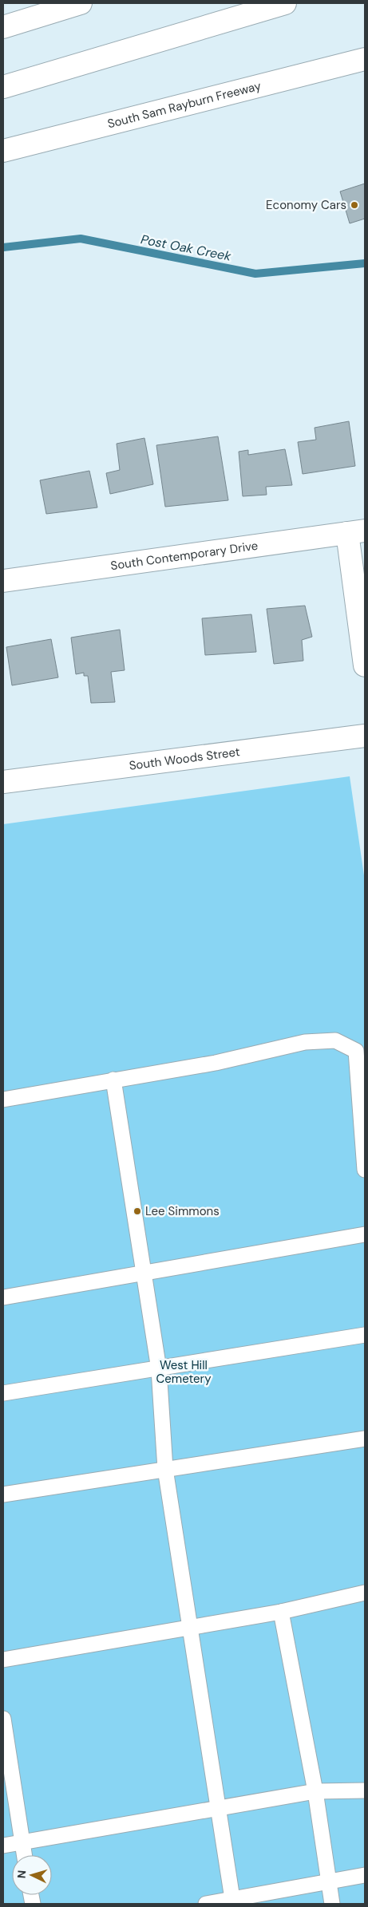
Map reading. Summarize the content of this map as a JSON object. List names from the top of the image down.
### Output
{
  "streets": {
    "main road": ["South Sam Rayburn Freeway", "South Contemporary Drive", "South Woods Street"]
  },
  "water": ["Post Oak Creek"],
  "parks": ["West Hill Cemetery"],
  "places": ["Economy Cars", "Lee Simmons"],
  "north": "left"
}
